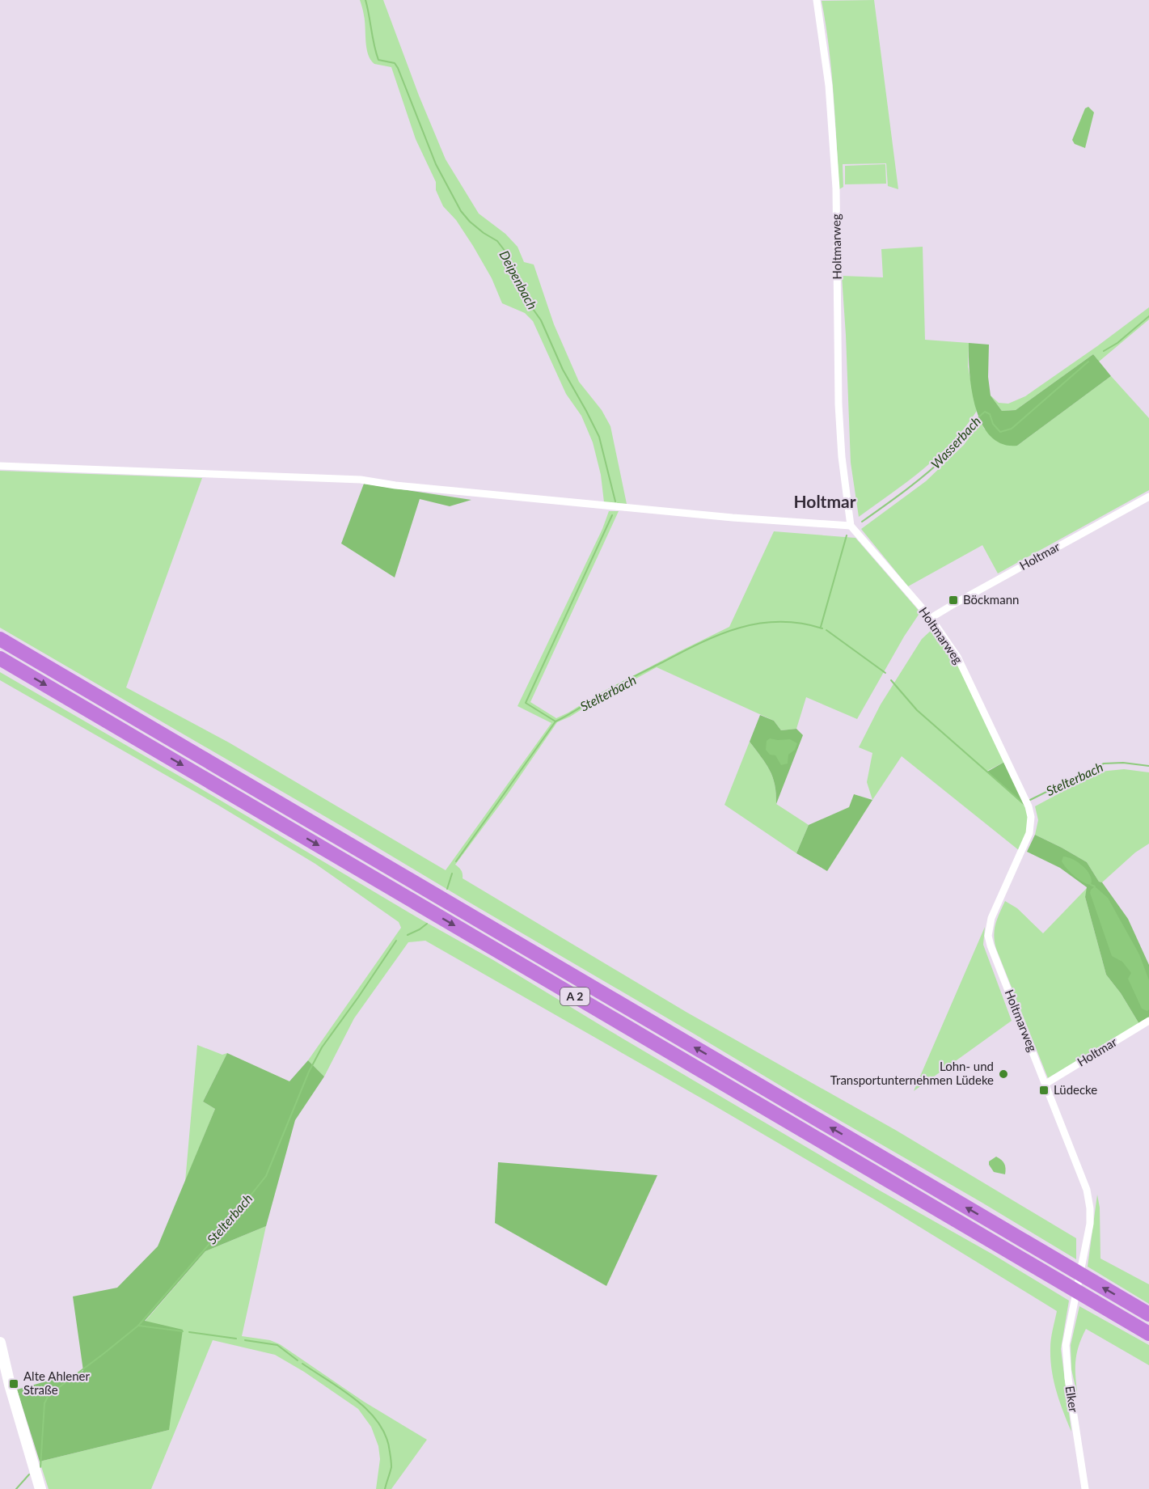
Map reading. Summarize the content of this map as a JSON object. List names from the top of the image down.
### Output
{
  "streets": {
    "highway": ["A 2"],
    "street": ["Holtmarweg", "Holtmar", "Elker"]
  },
  "crossings": [
    ["Holtmarweg", "Holtmar"],
    ["Holtmarweg", "Elker"]
  ],
  "districts": ["Holtmar"],
  "water": ["Deipenbach", "Wasserbach", "Stelterbach"],
  "places": {
    "transit": ["Böckmann", "Lüdecke", "Alte Ahlener Straße"],
    "other": ["Lohn- und Transportunternehmen Lüdeke"]
  }
}
